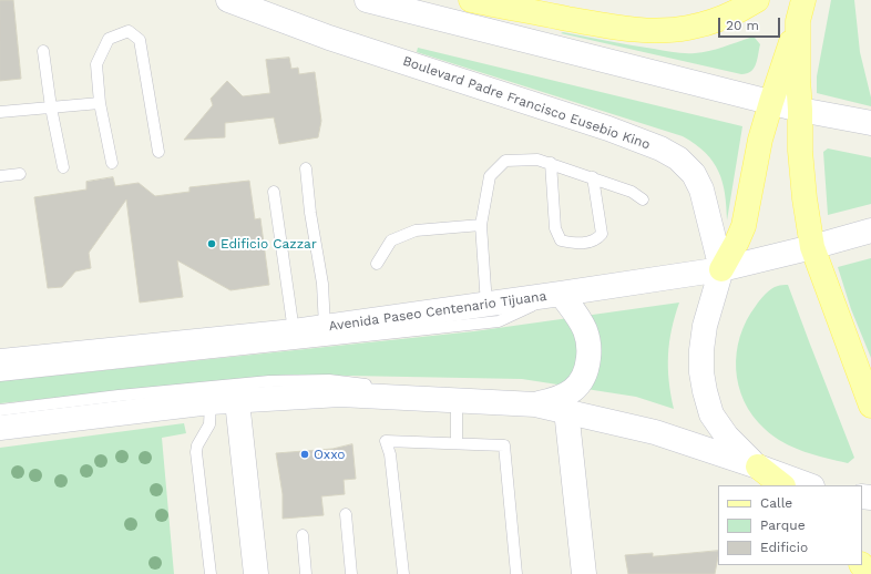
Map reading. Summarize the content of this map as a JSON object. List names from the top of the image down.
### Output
{
  "streets": {
    "main road": ["Boulevard Padre Francisco Eusebio Kino", "Avenida Paseo Centenario Tijuana"]
  },
  "crossings": [
    ["Boulevard Padre Francisco Eusebio Kino", "Avenida Paseo Centenario Tijuana"]
  ],
  "places": ["Edificio Cazzar", "Oxxo"],
  "legend": ["Calle", "Parque", "Edificio"],
  "scale_bar": "20 m"
}
